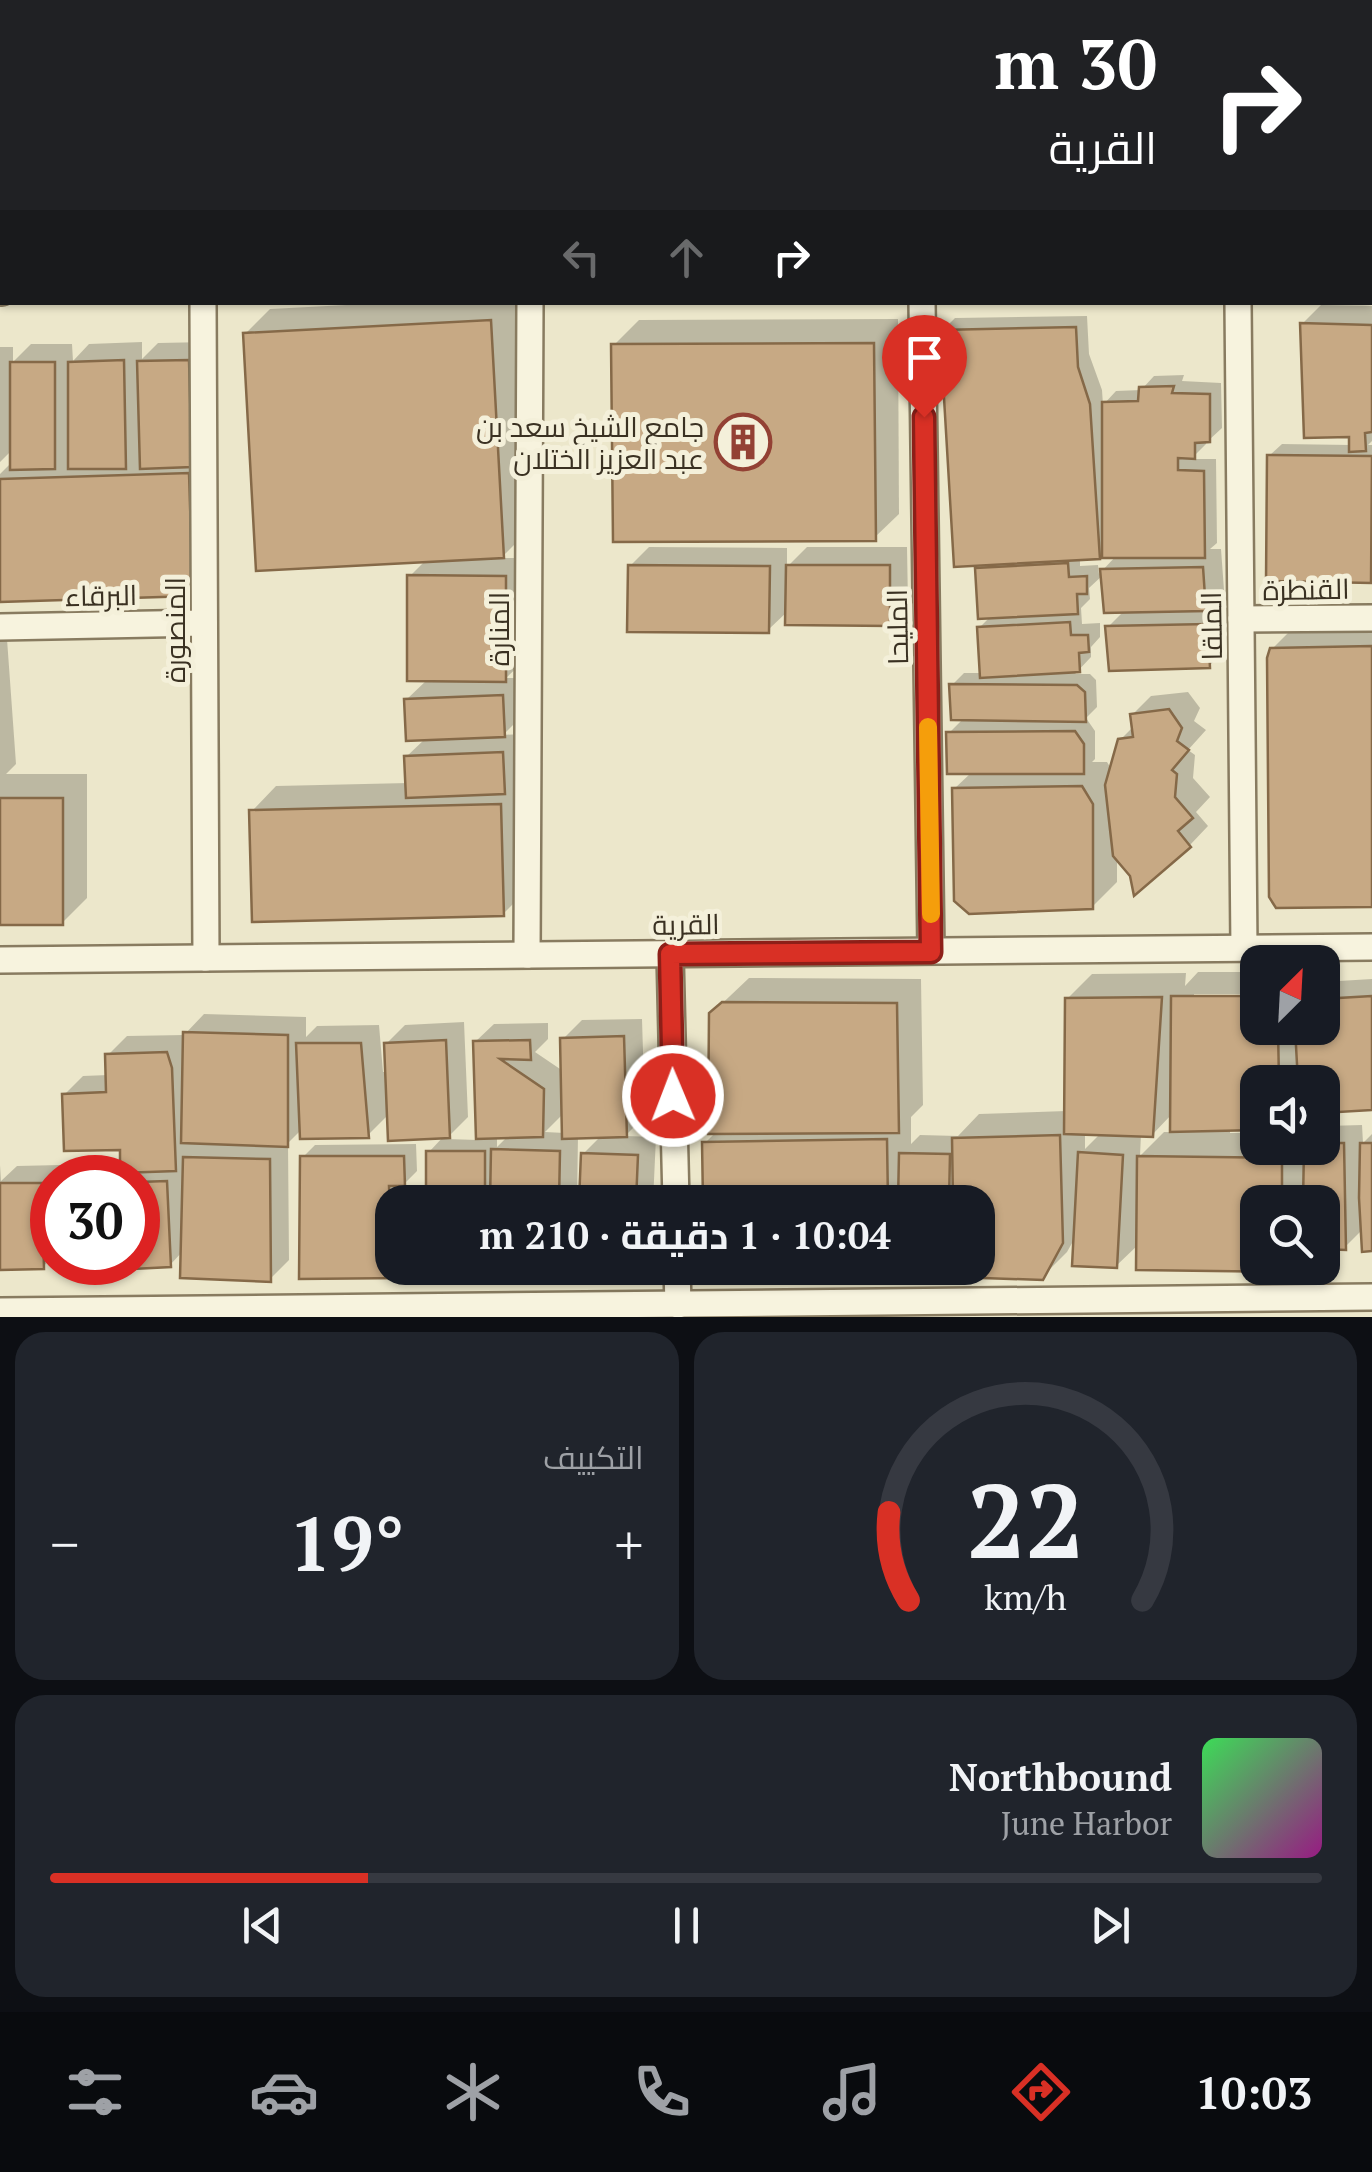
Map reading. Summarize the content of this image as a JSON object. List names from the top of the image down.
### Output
{
  "streets": {
    "street": [
      "القنطرة",
      "البرقاء",
      "الملقا",
      "المليحا",
      "المنارة",
      "المنصورة",
      "القرية"
    ]
  },
  "crossings": [
    ["القنطرة", "الملقا"],
    ["البرقاء", "المنصورة"],
    ["المليحا", "القرية"],
    ["المنارة", "القرية"],
    ["المنصورة", "القرية"]
  ],
  "places": {
    "building": ["جامع الشيخ سعد بن عبد العزيز الختلان"]
  },
  "north": "top right",
  "page": {
    "turn": ["30 m", "القرية"],
    "limit": "30",
    "trip": "10:04 · 1 دقيقة · 210 m",
    "tile": "التكييف",
    "heat": ["−", "19°", "+"],
    "song": ["Northbound", "June Harbor"],
    "tabs": "10:03",
    "gauge": ["22", "km/h"]
  }
}
